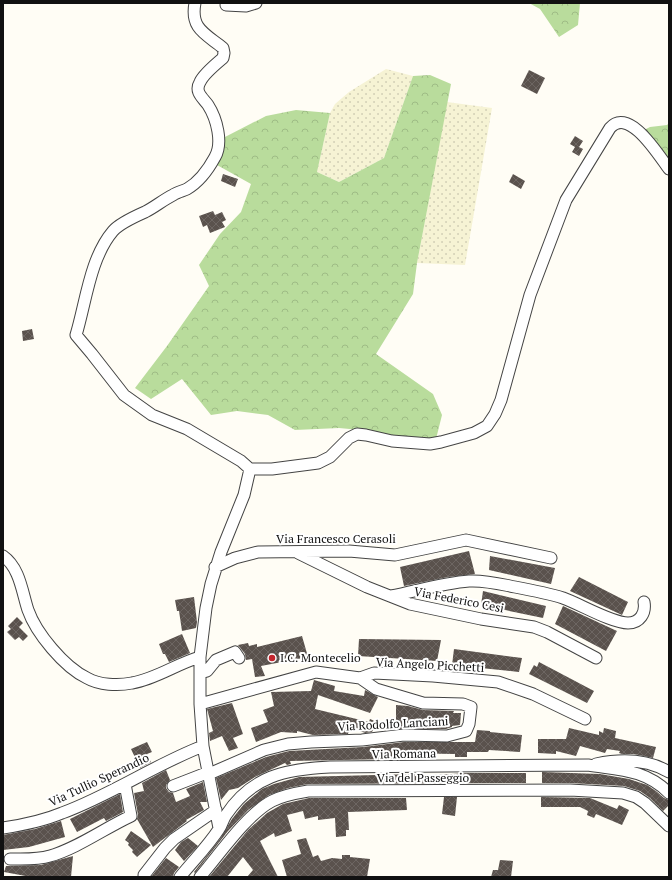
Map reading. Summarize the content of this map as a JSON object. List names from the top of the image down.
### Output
{
  "streets": {
    "street": [
      "Via Francesco Cerasoli",
      "Via Federico Cesi",
      "Via Angelo Picchetti",
      "Via Rodolfo Lanciani",
      "Via Romana",
      "Via del Passeggio",
      "Via Tullio Sperandio"
    ]
  },
  "crossings": [
    ["Via Francesco Cerasoli", "Via Federico Cesi"],
    ["Via Angelo Picchetti", "Via Rodolfo Lanciani"]
  ],
  "places": ["I.C. Montecelio"]
}
